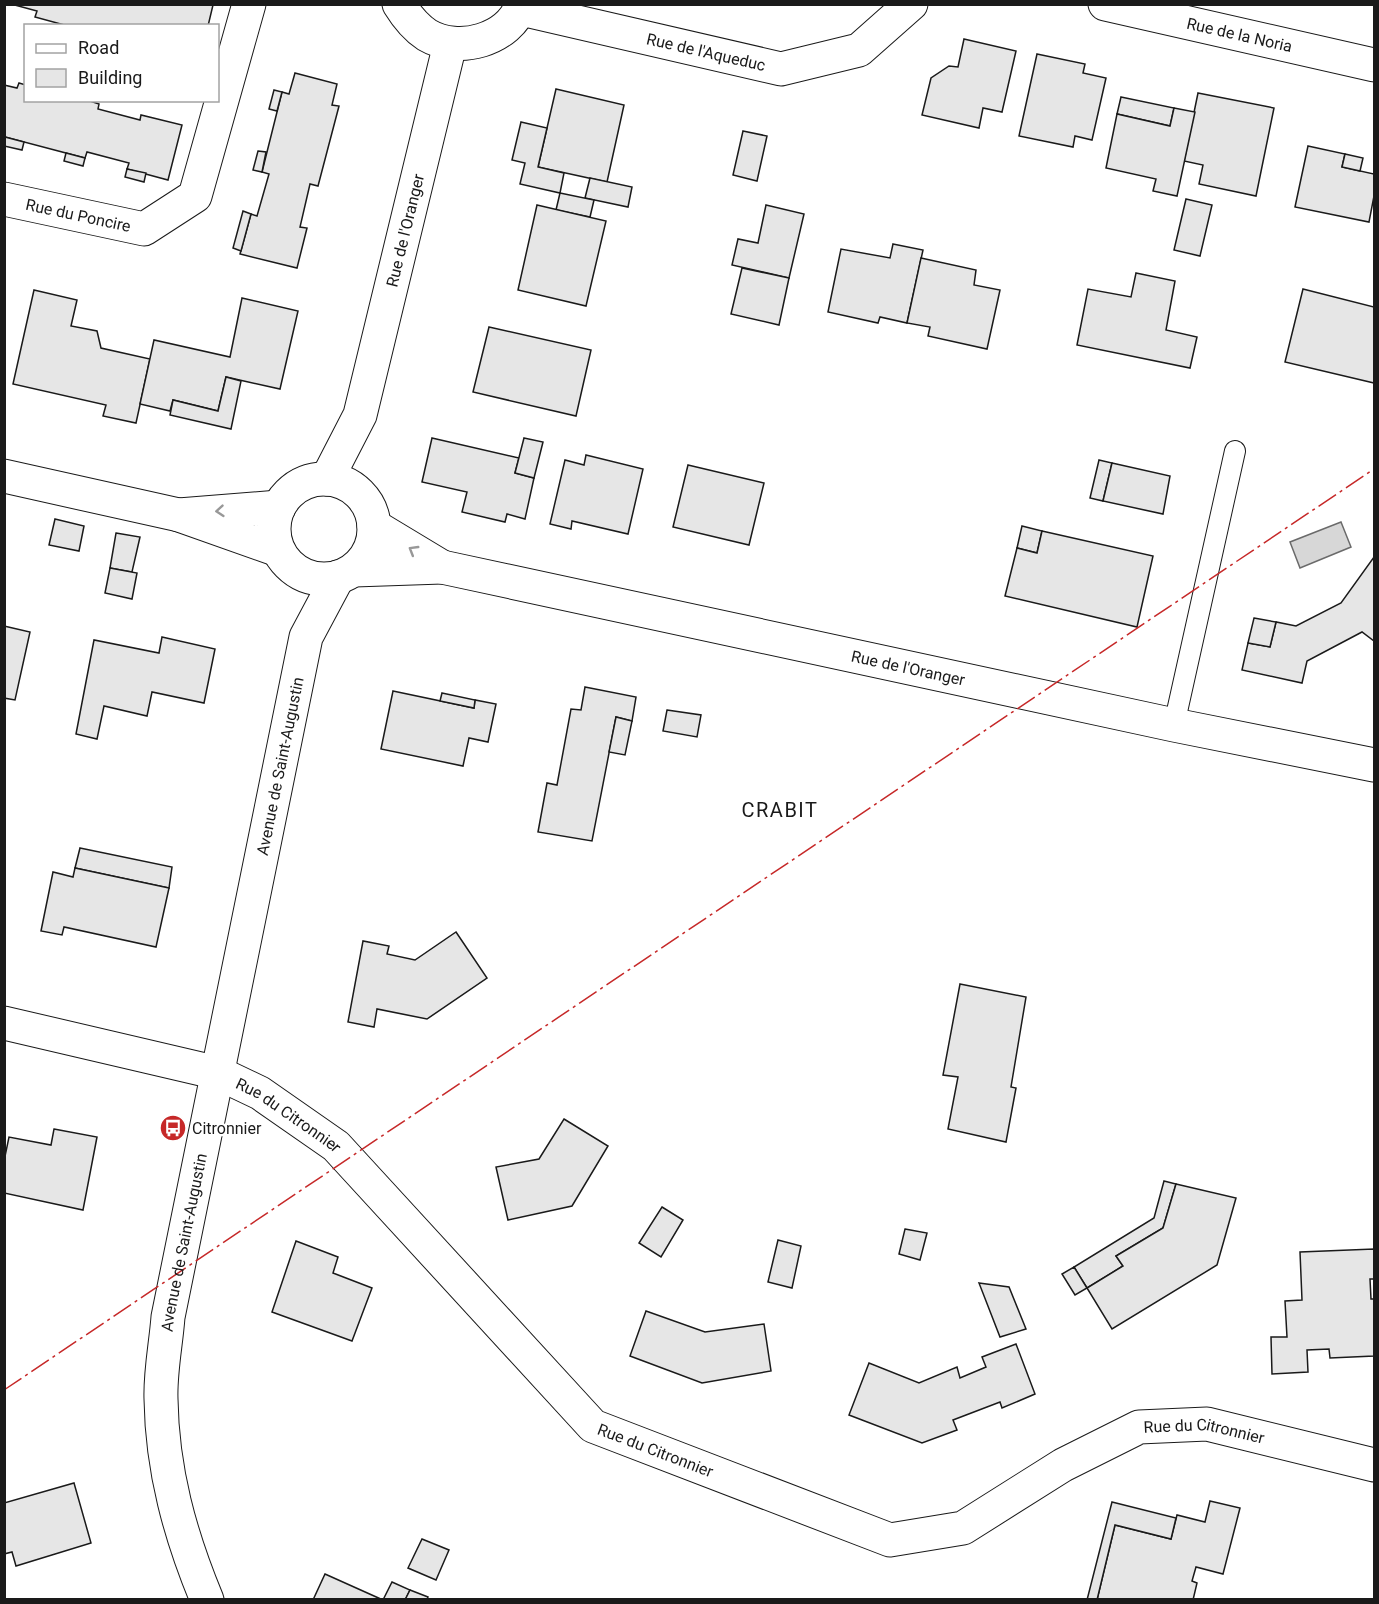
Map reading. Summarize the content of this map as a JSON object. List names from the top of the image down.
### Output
{
  "streets": {
    "street": [
      "Rue de la Noria",
      "Rue de l'Aqueduc",
      "Rue du Poncire",
      "Rue de l'Oranger",
      "Avenue de Saint-Augustin",
      "Rue du Citronnier"
    ]
  },
  "crossings": [
    ["Rue de l'Oranger", "Avenue de Saint-Augustin"],
    ["Avenue de Saint-Augustin", "Rue du Citronnier"]
  ],
  "districts": ["CRABIT"],
  "places": {
    "bus stop": ["Citronnier"]
  },
  "legend": ["Road", "Building"]
}
